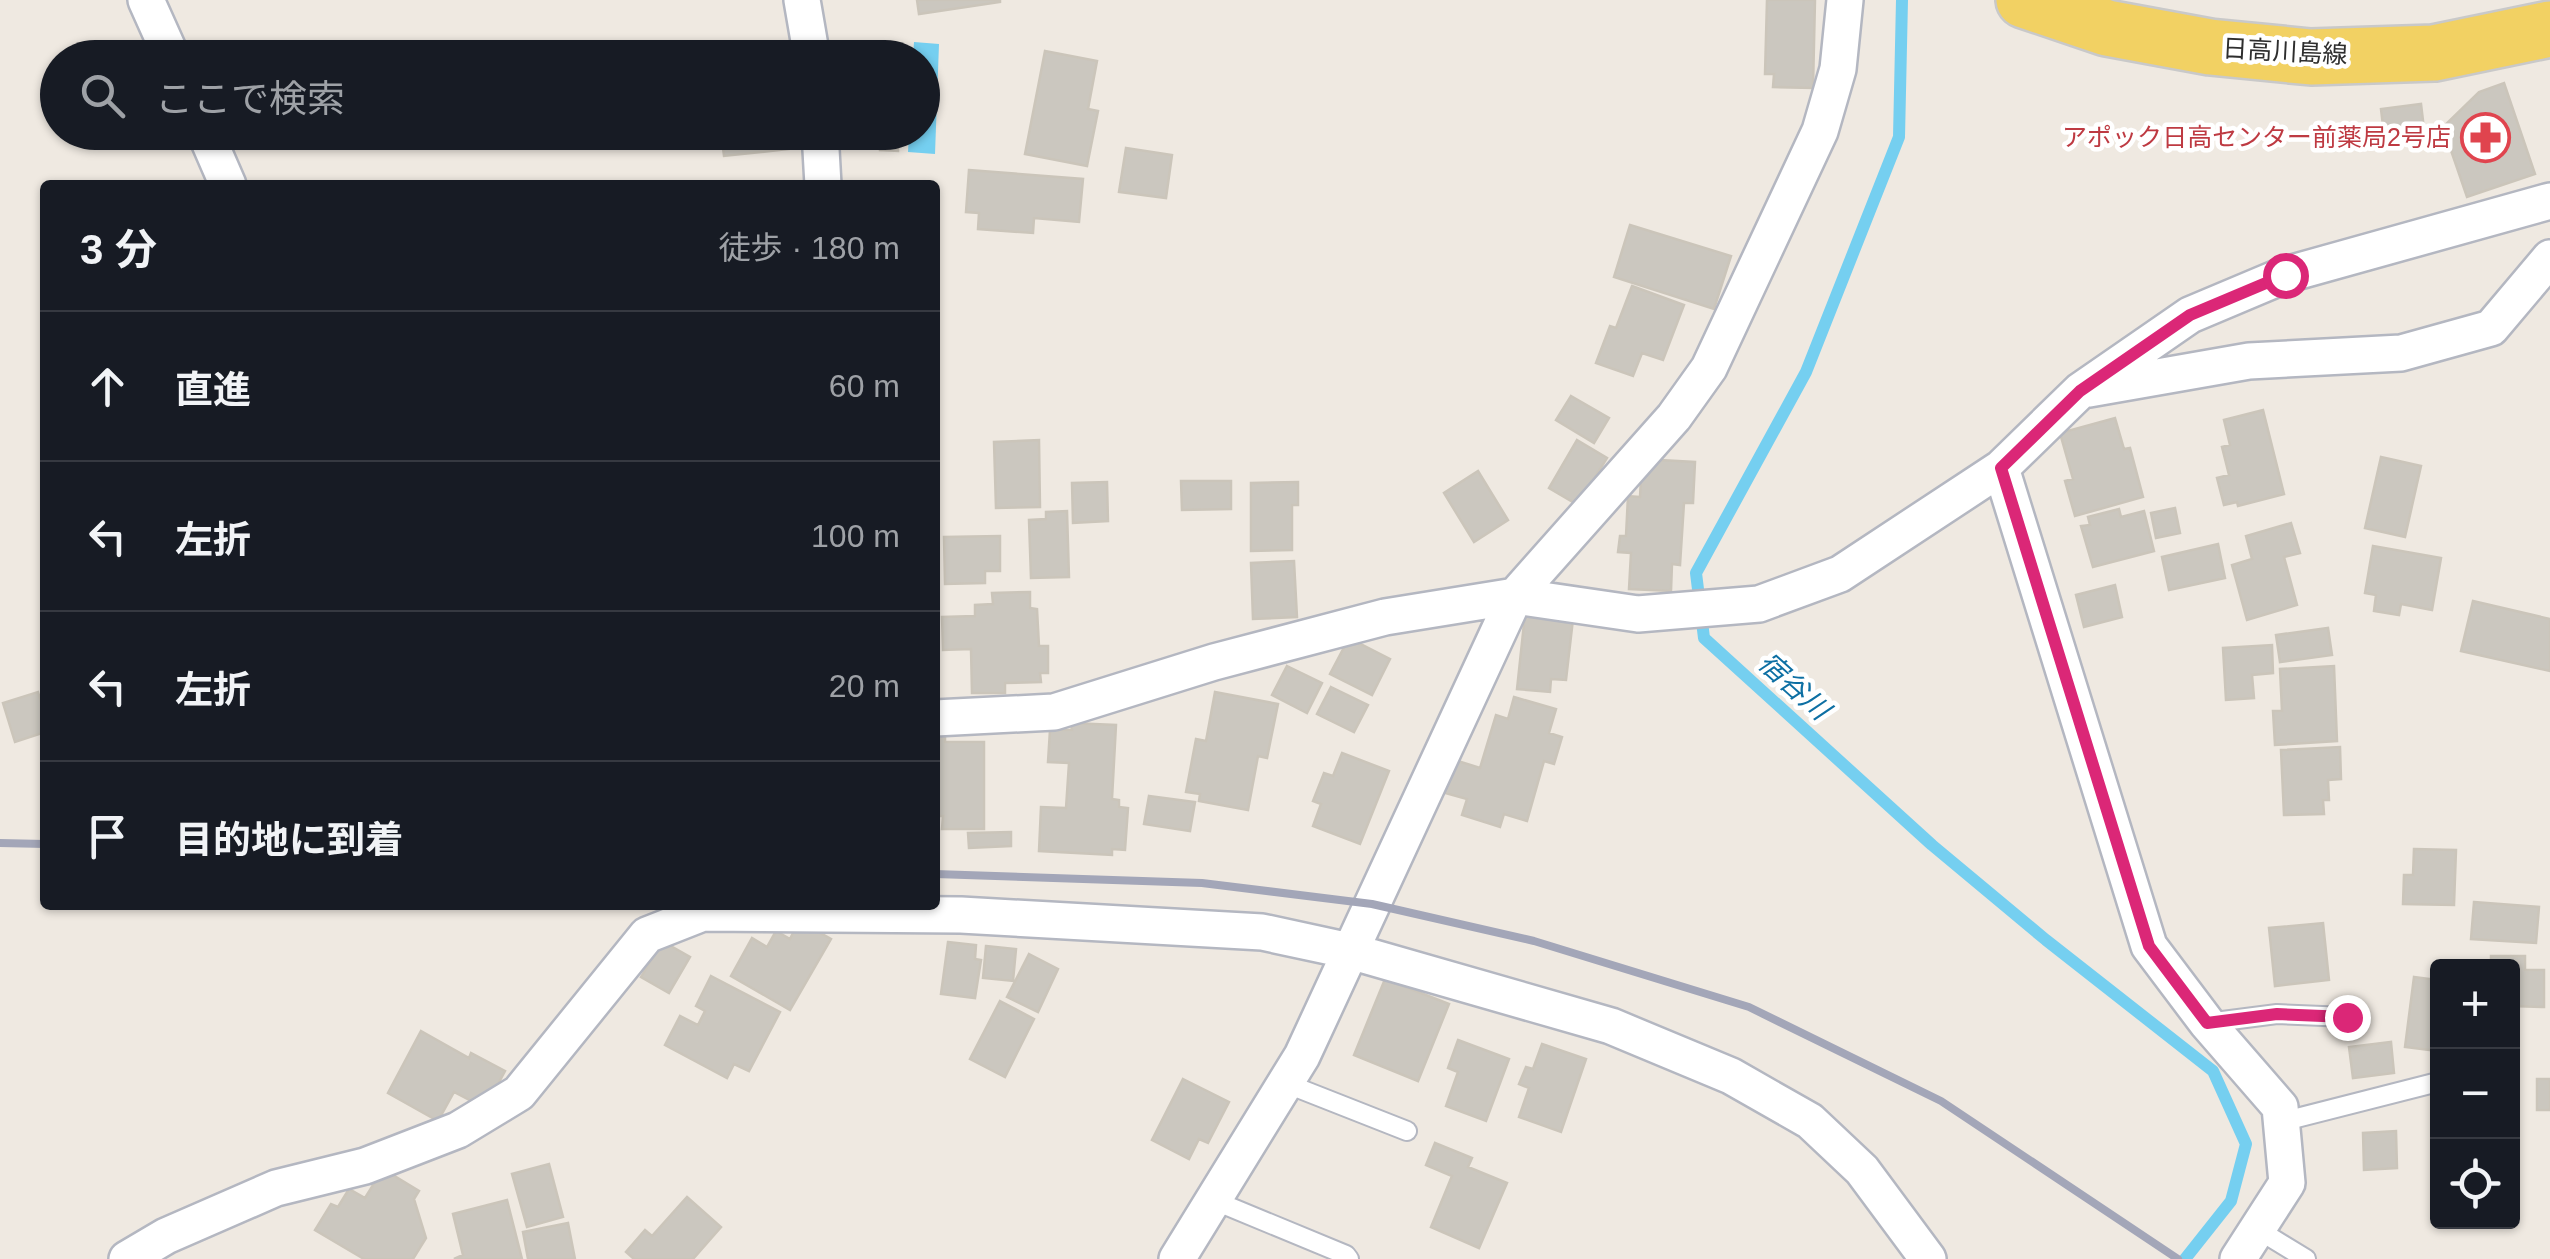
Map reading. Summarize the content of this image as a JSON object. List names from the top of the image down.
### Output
{
  "streets": {
    "main road": ["日高川島線"]
  },
  "water": ["宿谷川"],
  "places": {
    "pharmacy": ["アポック日高センター前薬局2号店"]
  },
  "page": {
    "search": "ここで検索",
    "heading": ["3 分", "徒歩 · 180 m"],
    "list": [
      ["直進", "60 m"],
      ["左折", "100 m"],
      ["左折", "20 m"],
      "目的地に到着"
    ],
    "map_buttons": ["+", "−"]
  }
}
